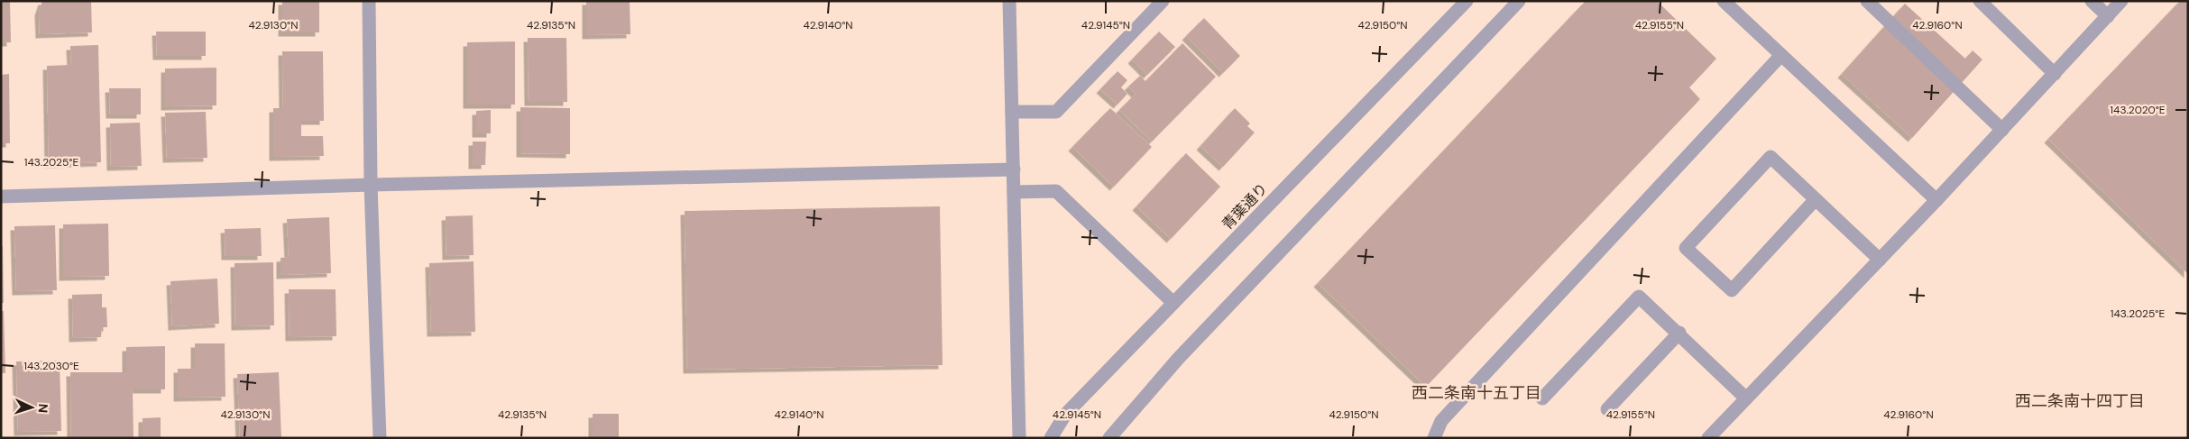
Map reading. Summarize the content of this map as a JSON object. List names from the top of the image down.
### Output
{
  "streets": {
    "street": ["青葉通り"]
  },
  "districts": ["西二条南十五丁目", "西二条南十四丁目"],
  "north": "right",
  "coordinates": [
    "42.9130°N",
    "42.9135°N",
    "42.9140°N",
    "42.9145°N",
    "42.9150°N",
    "42.9155°N",
    "42.9160°N",
    "143.2020°E",
    "143.2025°E",
    "143.2030°E"
  ]
}
